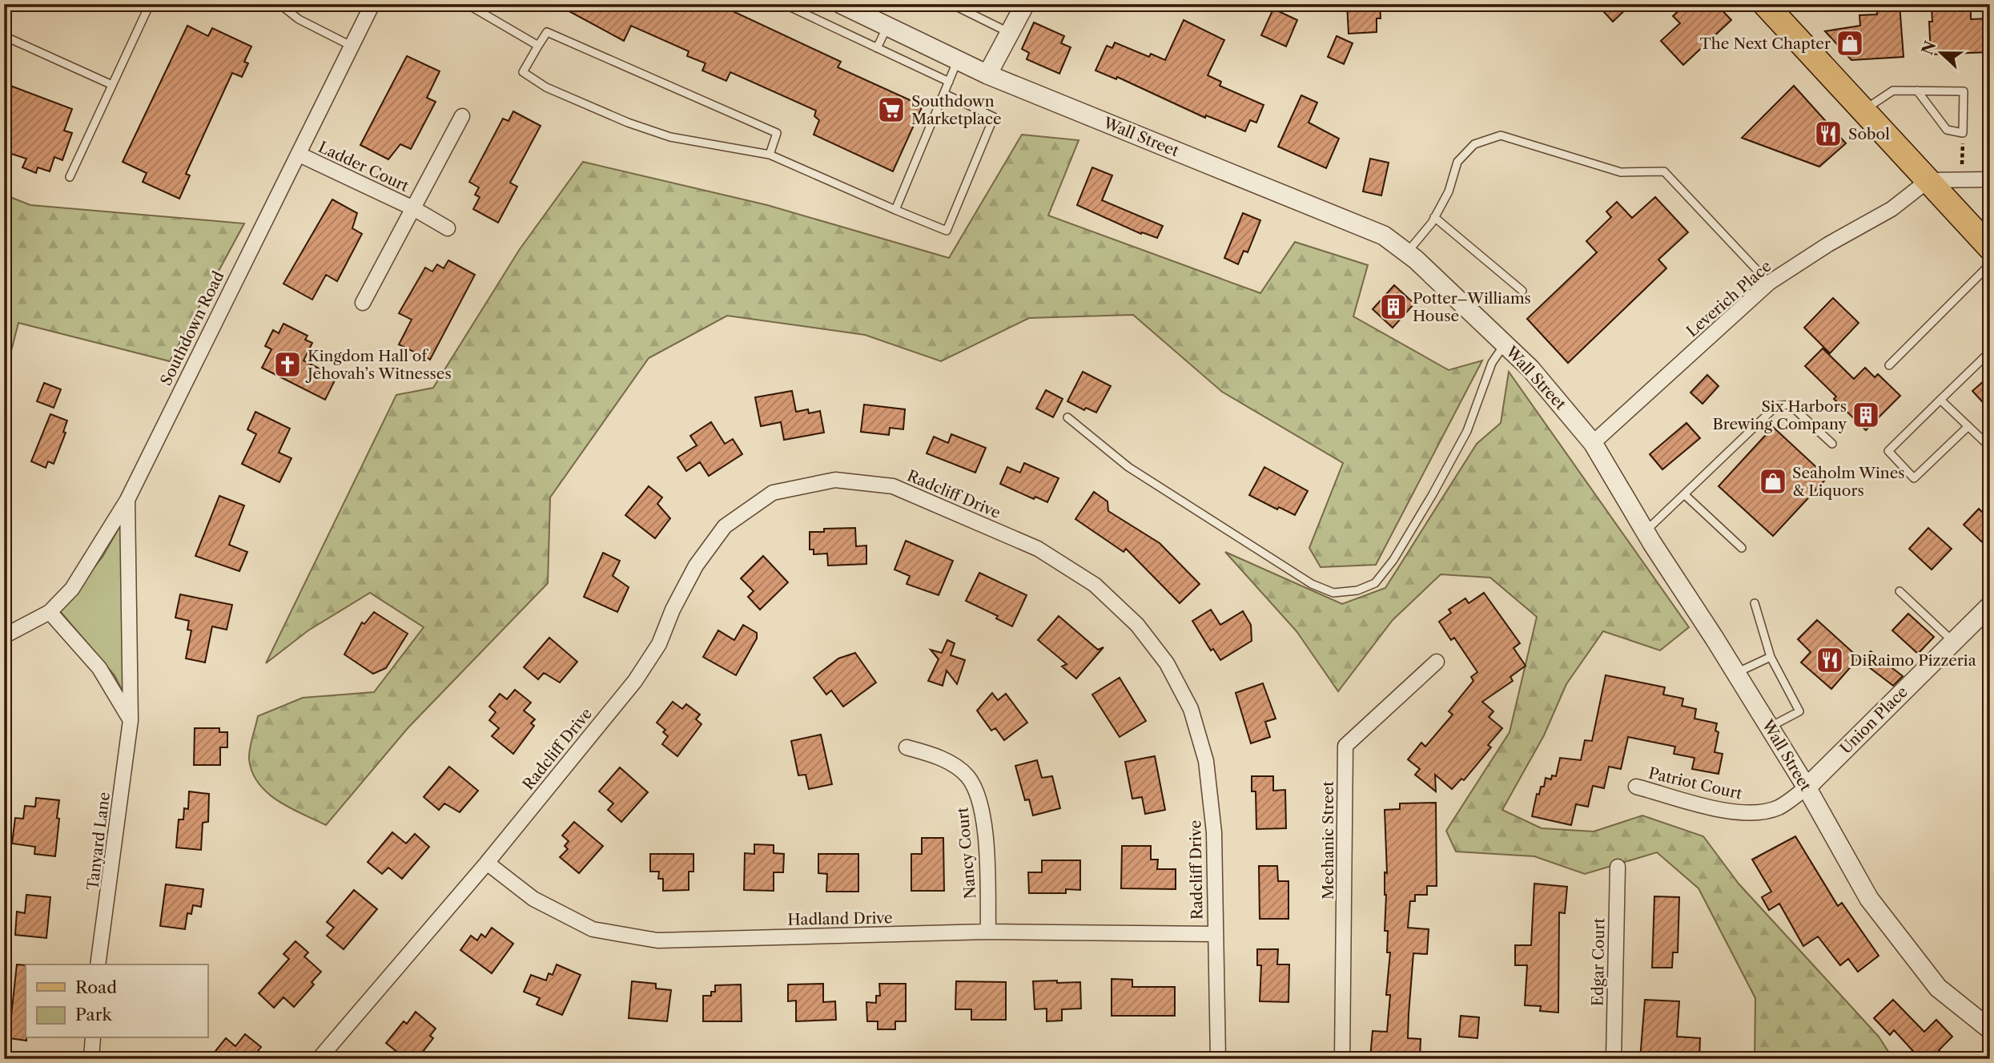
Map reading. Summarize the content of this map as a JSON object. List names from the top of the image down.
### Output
{
  "streets": {
    "street": [
      "Wall Street",
      "Ladder Court",
      "Leverich Place",
      "Southdown Road",
      "Radcliff Drive",
      "Union Place",
      "Patriot Court",
      "Mechanic Street",
      "Tanyard Lane",
      "Nancy Court",
      "Hadland Drive",
      "Edgar Court"
    ]
  },
  "crossings": [
    ["Wall Street", "Leverich Place"],
    ["Wall Street", "Union Place"],
    ["Wall Street", "Patriot Court"],
    ["Ladder Court", "Southdown Road"],
    ["Southdown Road", "Tanyard Lane"],
    ["Radcliff Drive", "Hadland Drive"],
    ["Union Place", "Patriot Court"],
    ["Nancy Court", "Hadland Drive"]
  ],
  "places": {
    "shop": ["The Next Chapter", "Seaholm Wines & Liquors"],
    "supermarket": ["Southdown Marketplace"],
    "restaurant": ["Sobol", "DiRaimo Pizzeria"],
    "building": ["Potter–Williams House", "Six Harbors Brewing Company"],
    "church": ["Kingdom Hall of Jehovah’s Witnesses"]
  },
  "legend": ["Road", "Park"],
  "north": "left"
}
